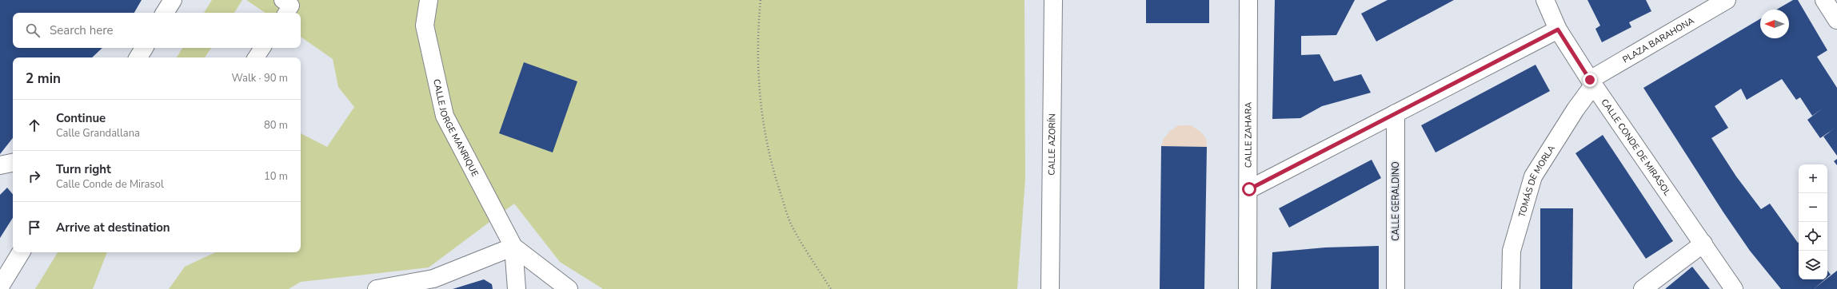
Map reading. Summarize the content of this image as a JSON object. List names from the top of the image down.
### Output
{
  "streets": {
    "street": [
      "PLAZA BARAHONA",
      "CALLE JORGE MANRIQUE",
      "CALLE ZAHARA",
      "CALLE AZORÍN",
      "CALLE CONDE DE MIRASOL",
      "TOMÁS DE MORLA",
      "CALLE GERALDINO"
    ]
  },
  "crossings": [
    ["PLAZA BARAHONA", "CALLE CONDE DE MIRASOL"],
    ["PLAZA BARAHONA", "TOMÁS DE MORLA"],
    ["CALLE CONDE DE MIRASOL", "TOMÁS DE MORLA"]
  ],
  "north": "left",
  "page": {
    "search": "Search here",
    "heading": ["2 min", "Walk · 90 m"],
    "list": [
      ["Continue", "Calle Grandallana", "80 m"],
      ["Turn right", "Calle Conde de Mirasol", "10 m"],
      "Arrive at destination"
    ],
    "map_buttons": ["+", "−"]
  }
}
